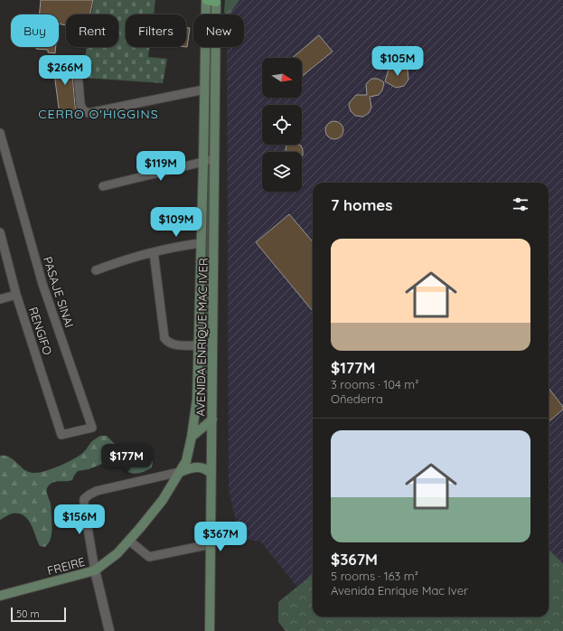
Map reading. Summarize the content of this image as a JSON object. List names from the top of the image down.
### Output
{
  "streets": {
    "main road": ["AVENIDA ENRIQUE MAC IVER", "FREIRE"],
    "street": ["PASAJE SINAI", "RENGIFO"]
  },
  "crossings": [
    ["PASAJE SINAI", "RENGIFO"],
    ["AVENIDA ENRIQUE MAC IVER", "FREIRE"]
  ],
  "districts": ["CERRO O'HIGGINS"],
  "scale_bar": "50 m",
  "north": "right",
  "page": {
    "chip": [
      "Buy",
      "Rent",
      "Filters",
      "New"
    ],
    "price": [
      "$105M",
      "$266M",
      "$119M",
      "$109M",
      "$177M",
      "$156M",
      "$367M"
    ],
    "heading": "7 homes",
    "list": [
      {
        "name": "$177M",
        "note": "3 rooms · 104 m² · Oñederra"
      },
      {
        "name": "$367M",
        "note": "5 rooms · 163 m² · Avenida Enrique Mac Iver"
      }
    ],
    "scale": "50 m"
  }
}
